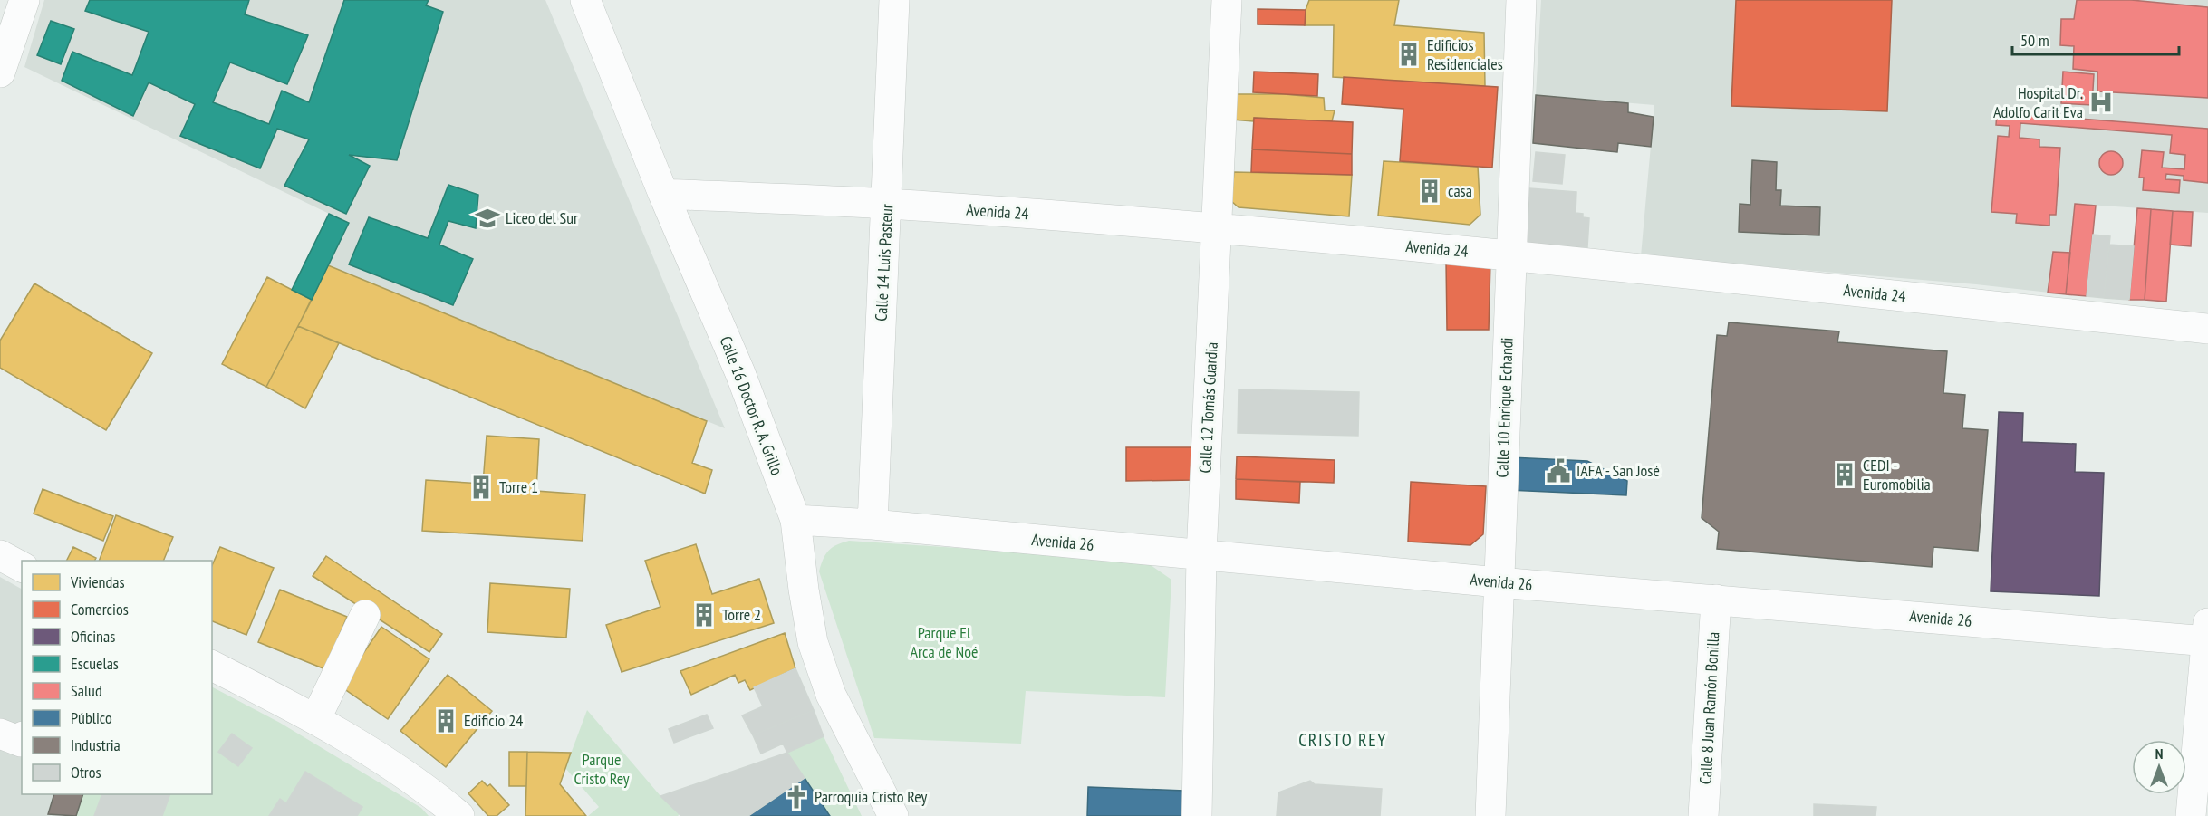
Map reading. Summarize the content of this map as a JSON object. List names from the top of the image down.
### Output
{
  "streets": {
    "street": [
      "Avenida 24",
      "Calle 14 Luis Pasteur",
      "Calle 16 Doctor R. A. Grillo",
      "Calle 12 Tomás Guardia",
      "Calle 10 Enrique Echandi",
      "Avenida 26",
      "Calle 8 Juan Ramón Bonilla"
    ]
  },
  "crossings": [
    ["Avenida 24", "Calle 14 Luis Pasteur"],
    ["Avenida 24", "Calle 16 Doctor R. A. Grillo"],
    ["Avenida 24", "Calle 12 Tomás Guardia"],
    ["Avenida 24", "Calle 10 Enrique Echandi"],
    ["Calle 14 Luis Pasteur", "Avenida 26"],
    ["Calle 16 Doctor R. A. Grillo", "Avenida 26"],
    ["Calle 12 Tomás Guardia", "Avenida 26"],
    ["Calle 10 Enrique Echandi", "Avenida 26"],
    ["Avenida 26", "Calle 8 Juan Ramón Bonilla"]
  ],
  "districts": ["CRISTO REY"],
  "parks": ["Parque El Arca de Noé", "Parque Cristo Rey"],
  "places": {
    "building": [
      "Edificios Residenciales",
      "casa",
      "CEDI - Euromobilia",
      "Torre 1",
      "Torre 2",
      "Edificio 24"
    ],
    "hospital": ["Hospital Dr. Adolfo Carit Eva"],
    "school or university": ["Liceo del Sur"],
    "public building": ["IAFA - San José"],
    "church": ["Parroquia Cristo Rey"]
  },
  "legend": [
    "Viviendas",
    "Comercios",
    "Oficinas",
    "Escuelas",
    "Salud",
    "Público",
    "Industria",
    "Otros"
  ],
  "scale_bar": "50 m",
  "north": "top"
}
